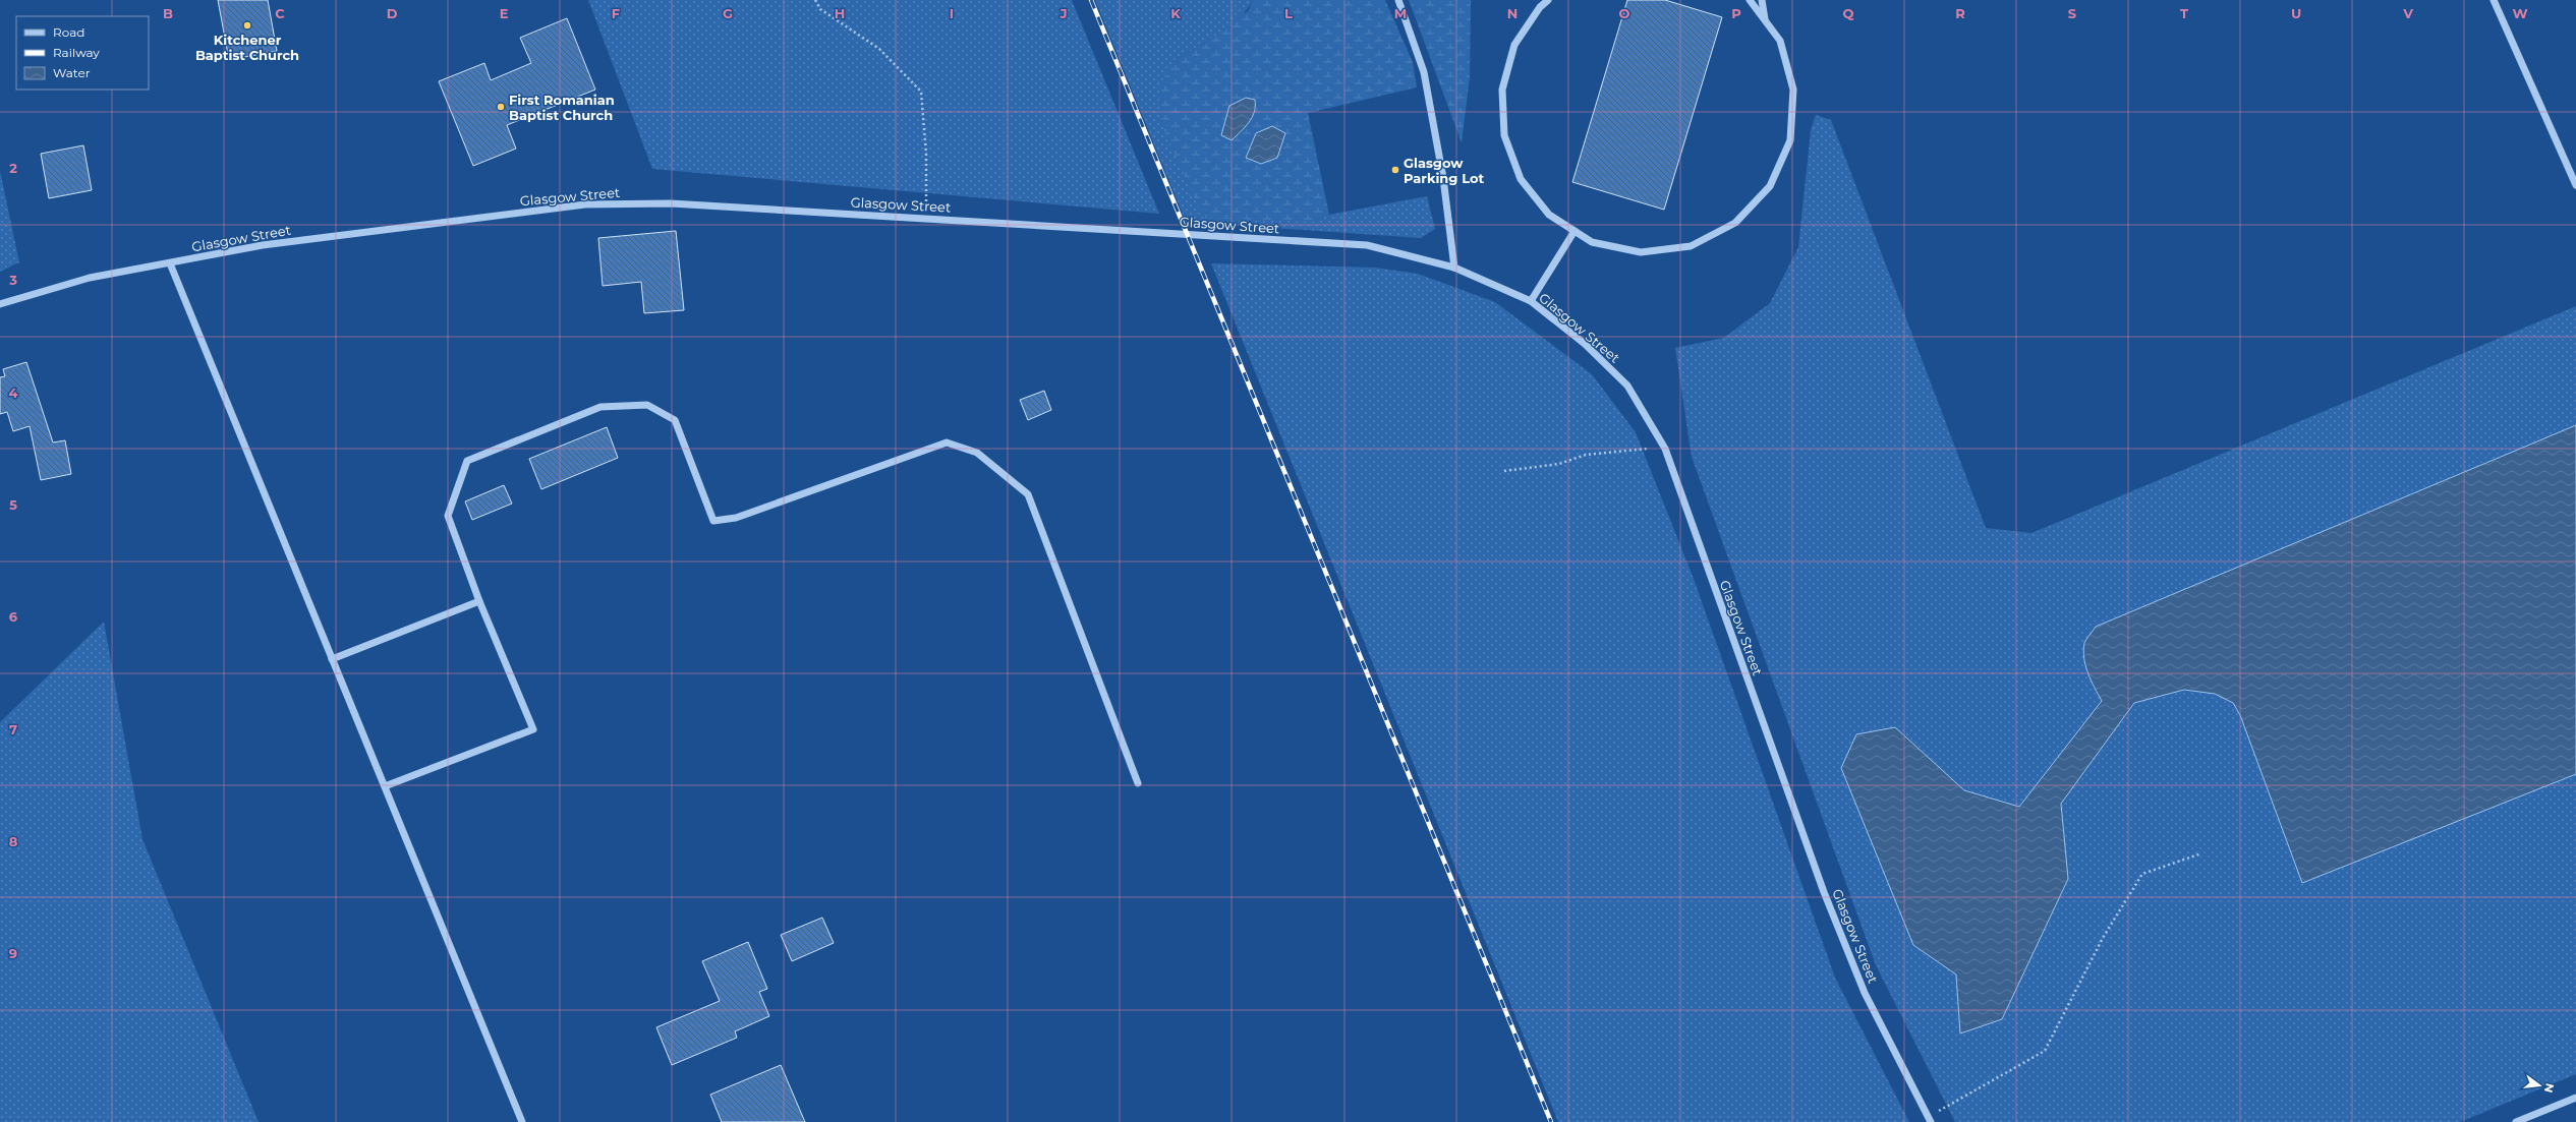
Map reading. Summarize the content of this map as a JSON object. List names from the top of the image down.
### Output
{
  "streets": {
    "street": ["Glasgow Street"]
  },
  "places": ["Kitchener Baptist Church", "First Romanian Baptist Church", "Glasgow Parking Lot"],
  "legend": ["Road", "Railway", "Water"],
  "north": "right",
  "grid": {
    "columns": [
      "B",
      "C",
      "D",
      "E",
      "F",
      "G",
      "H",
      "I",
      "J",
      "K",
      "L",
      "M",
      "N",
      "O",
      "P",
      "Q",
      "R",
      "S",
      "T",
      "U",
      "V",
      "W"
    ],
    "rows": [
      "2",
      "3",
      "4",
      "5",
      "6",
      "7",
      "8",
      "9"
    ]
  }
}
